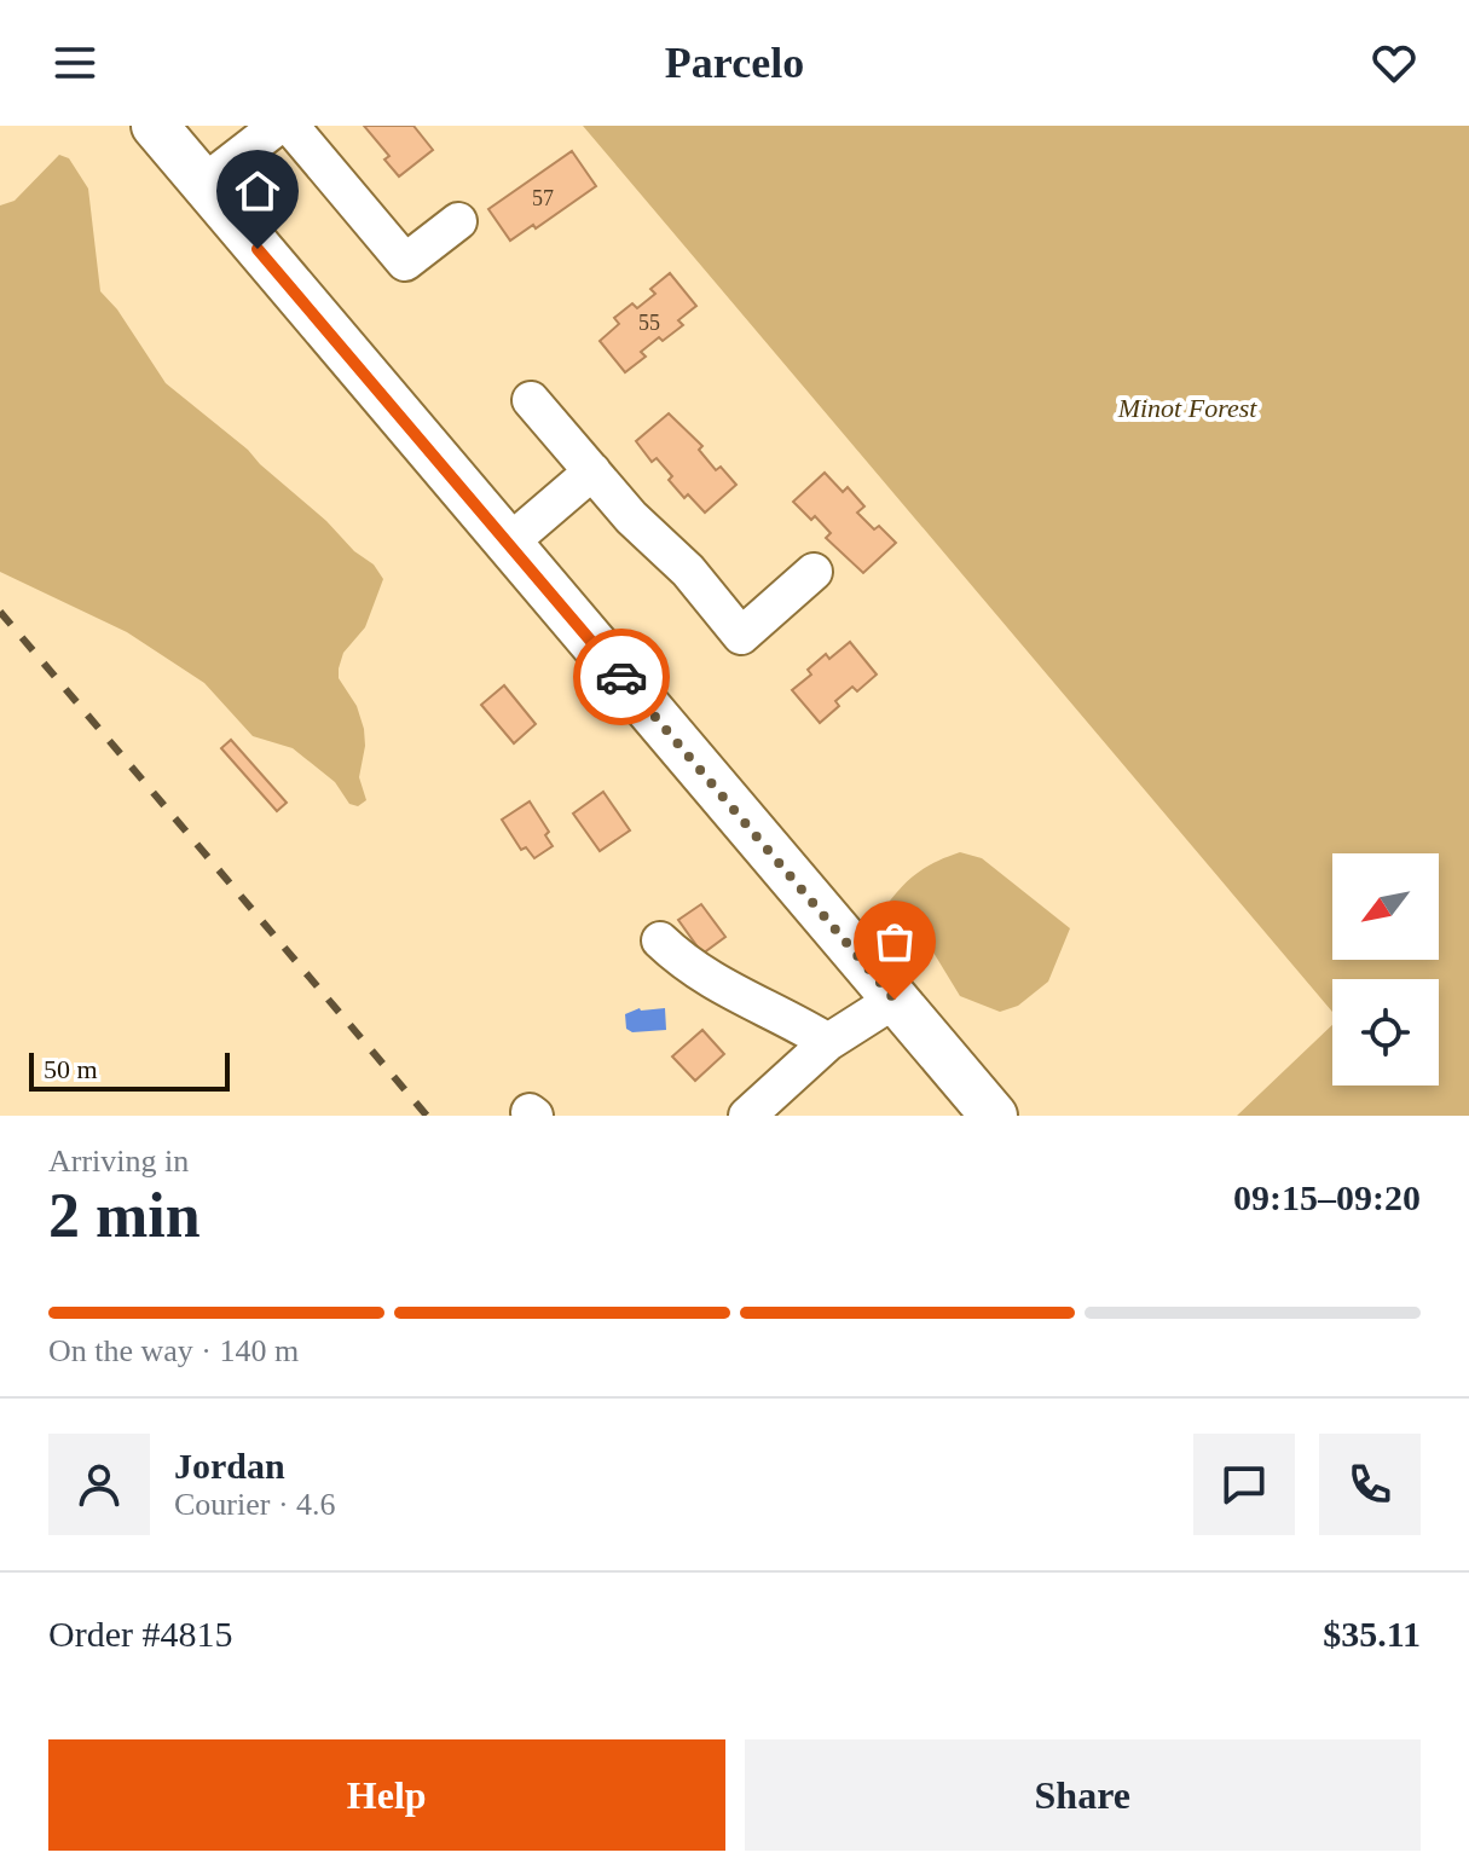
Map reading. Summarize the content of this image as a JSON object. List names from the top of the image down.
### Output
{
  "parks": ["Minot Forest"],
  "house_numbers": ["57", "55"],
  "scale_bar": "50 m",
  "north": "bottom left",
  "page": {
    "header": "Parcelo",
    "scale": "50 m",
    "heading": ["2 min", "Arriving in", "09:15–09:20"],
    "panel": [
      "Jordan",
      "Courier · 4.6",
      "Order #4815",
      "$35.11"
    ],
    "bar": "On the way · 140 m",
    "buttons": ["Help", "Share"]
  }
}
